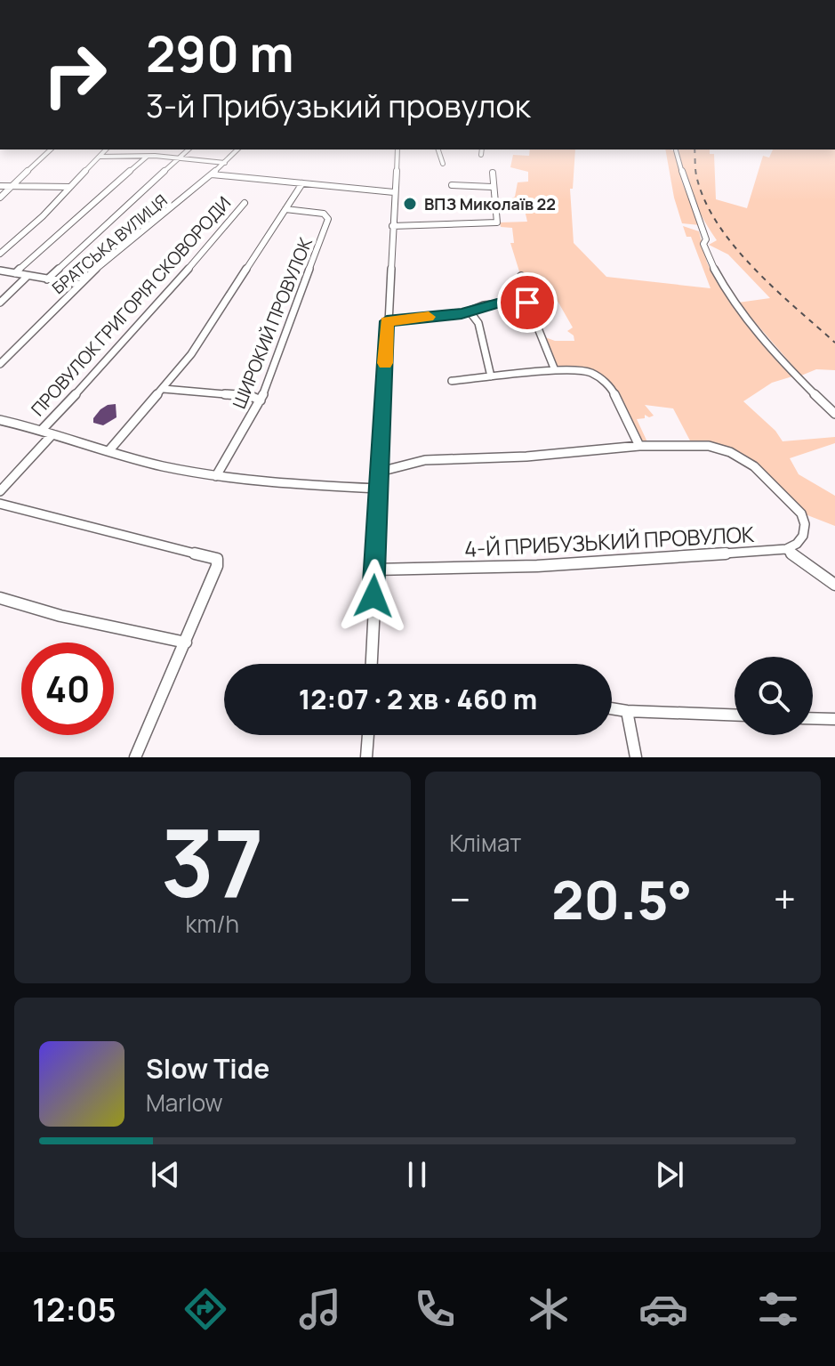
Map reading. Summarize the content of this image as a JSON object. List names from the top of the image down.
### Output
{
  "streets": {
    "street": [
      "БРАТСЬКА ВУЛИЦЯ",
      "ПРОВУЛОК ГРИГОРІЯ СКОВОРОДИ",
      "ШИРОКИЙ ПРОВУЛОК",
      "4-Й ПРИБУЗЬКИЙ ПРОВУЛОК"
    ]
  },
  "places": ["ВПЗ Миколаїв 22"],
  "page": {
    "turn": ["290 m", "3-й Прибузький провулок"],
    "limit": "40",
    "trip": "12:07 · 2 хв · 460 m",
    "tile": [
      ["37", "km/h"],
      "Клімат"
    ],
    "heat": ["−", "20.5°", "+"],
    "song": ["Slow Tide", "Marlow"],
    "tabs": "12:05"
  }
}
